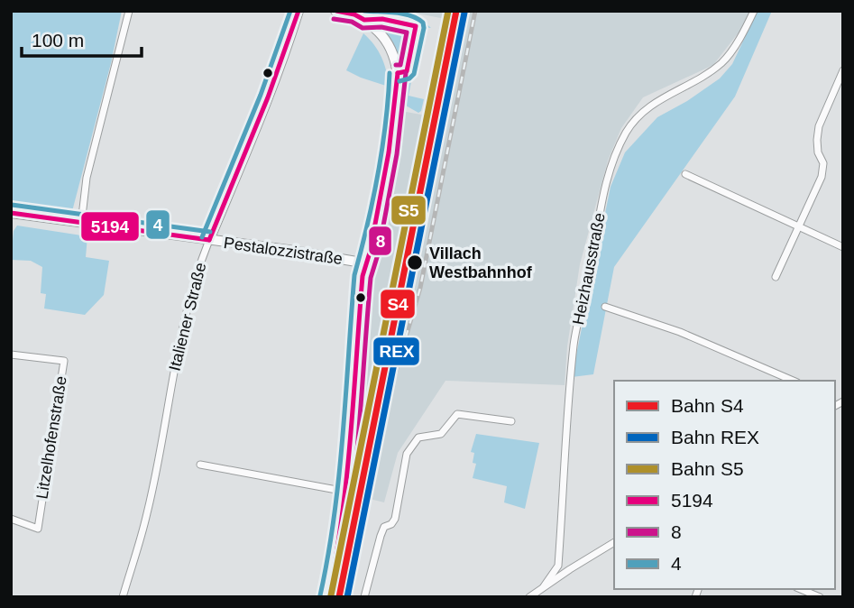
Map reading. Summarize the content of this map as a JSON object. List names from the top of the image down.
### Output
{
  "streets": {
    "main road": ["Pestalozzistraße", "Italiener Straße"],
    "street": ["Heizhausstraße", "Litzelhofenstraße"]
  },
  "crossings": [
    ["Pestalozzistraße", "Italiener Straße"]
  ],
  "places": ["Villach Westbahnhof"],
  "lines": [
    "rail line S4",
    "rail line S5",
    "transit line 5194",
    "transit line 4",
    "rail line REX",
    "transit line 8"
  ],
  "legend": [
    "Bahn S4",
    "Bahn REX",
    "Bahn S5",
    "5194",
    "8",
    "4"
  ],
  "scale_bar": "100 m"
}
